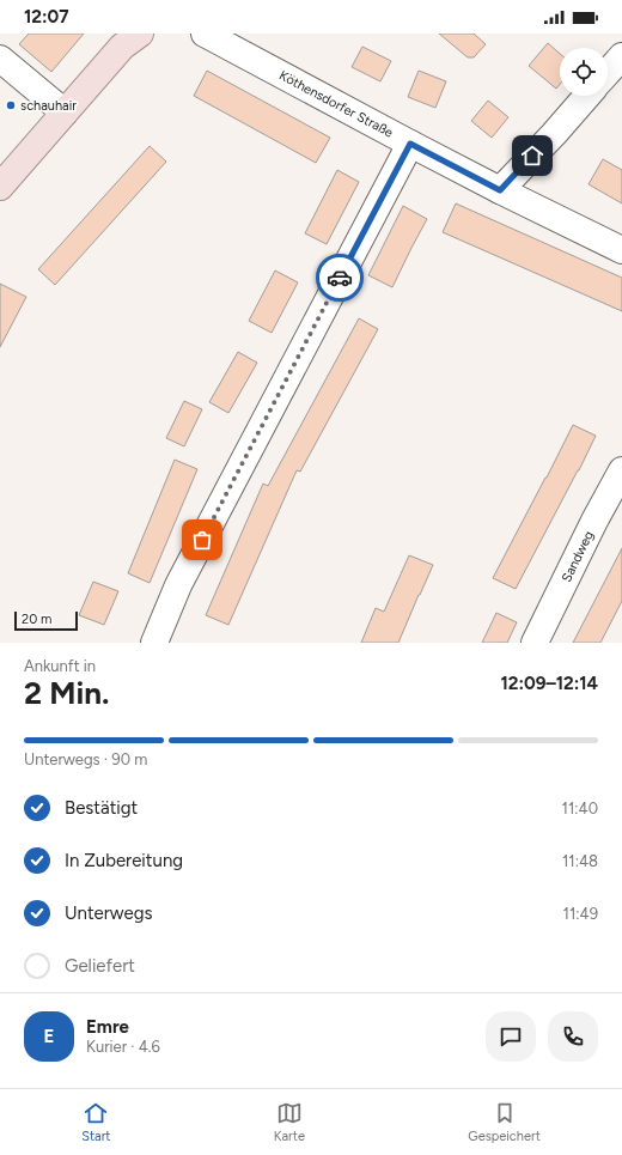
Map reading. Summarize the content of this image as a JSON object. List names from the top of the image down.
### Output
{
  "streets": {
    "street": ["Köthensdorfer Straße", "Sandweg"]
  },
  "places": ["schauhair"],
  "scale_bar": "20 m",
  "page": {
    "status": "12:07",
    "scale": "20 m",
    "heading": ["2 Min.", "Ankunft in", "12:09–12:14"],
    "panel": ["Emre", "Kurier · 4.6"],
    "bar": "Unterwegs · 90 m",
    "list": [
      ["Bestätigt", "11:40"],
      ["In Zubereitung", "11:48"],
      ["Unterwegs", "11:49"],
      "Geliefert"
    ],
    "round": "E",
    "tabs": ["Start", "Karte", "Gespeichert"]
  }
}
